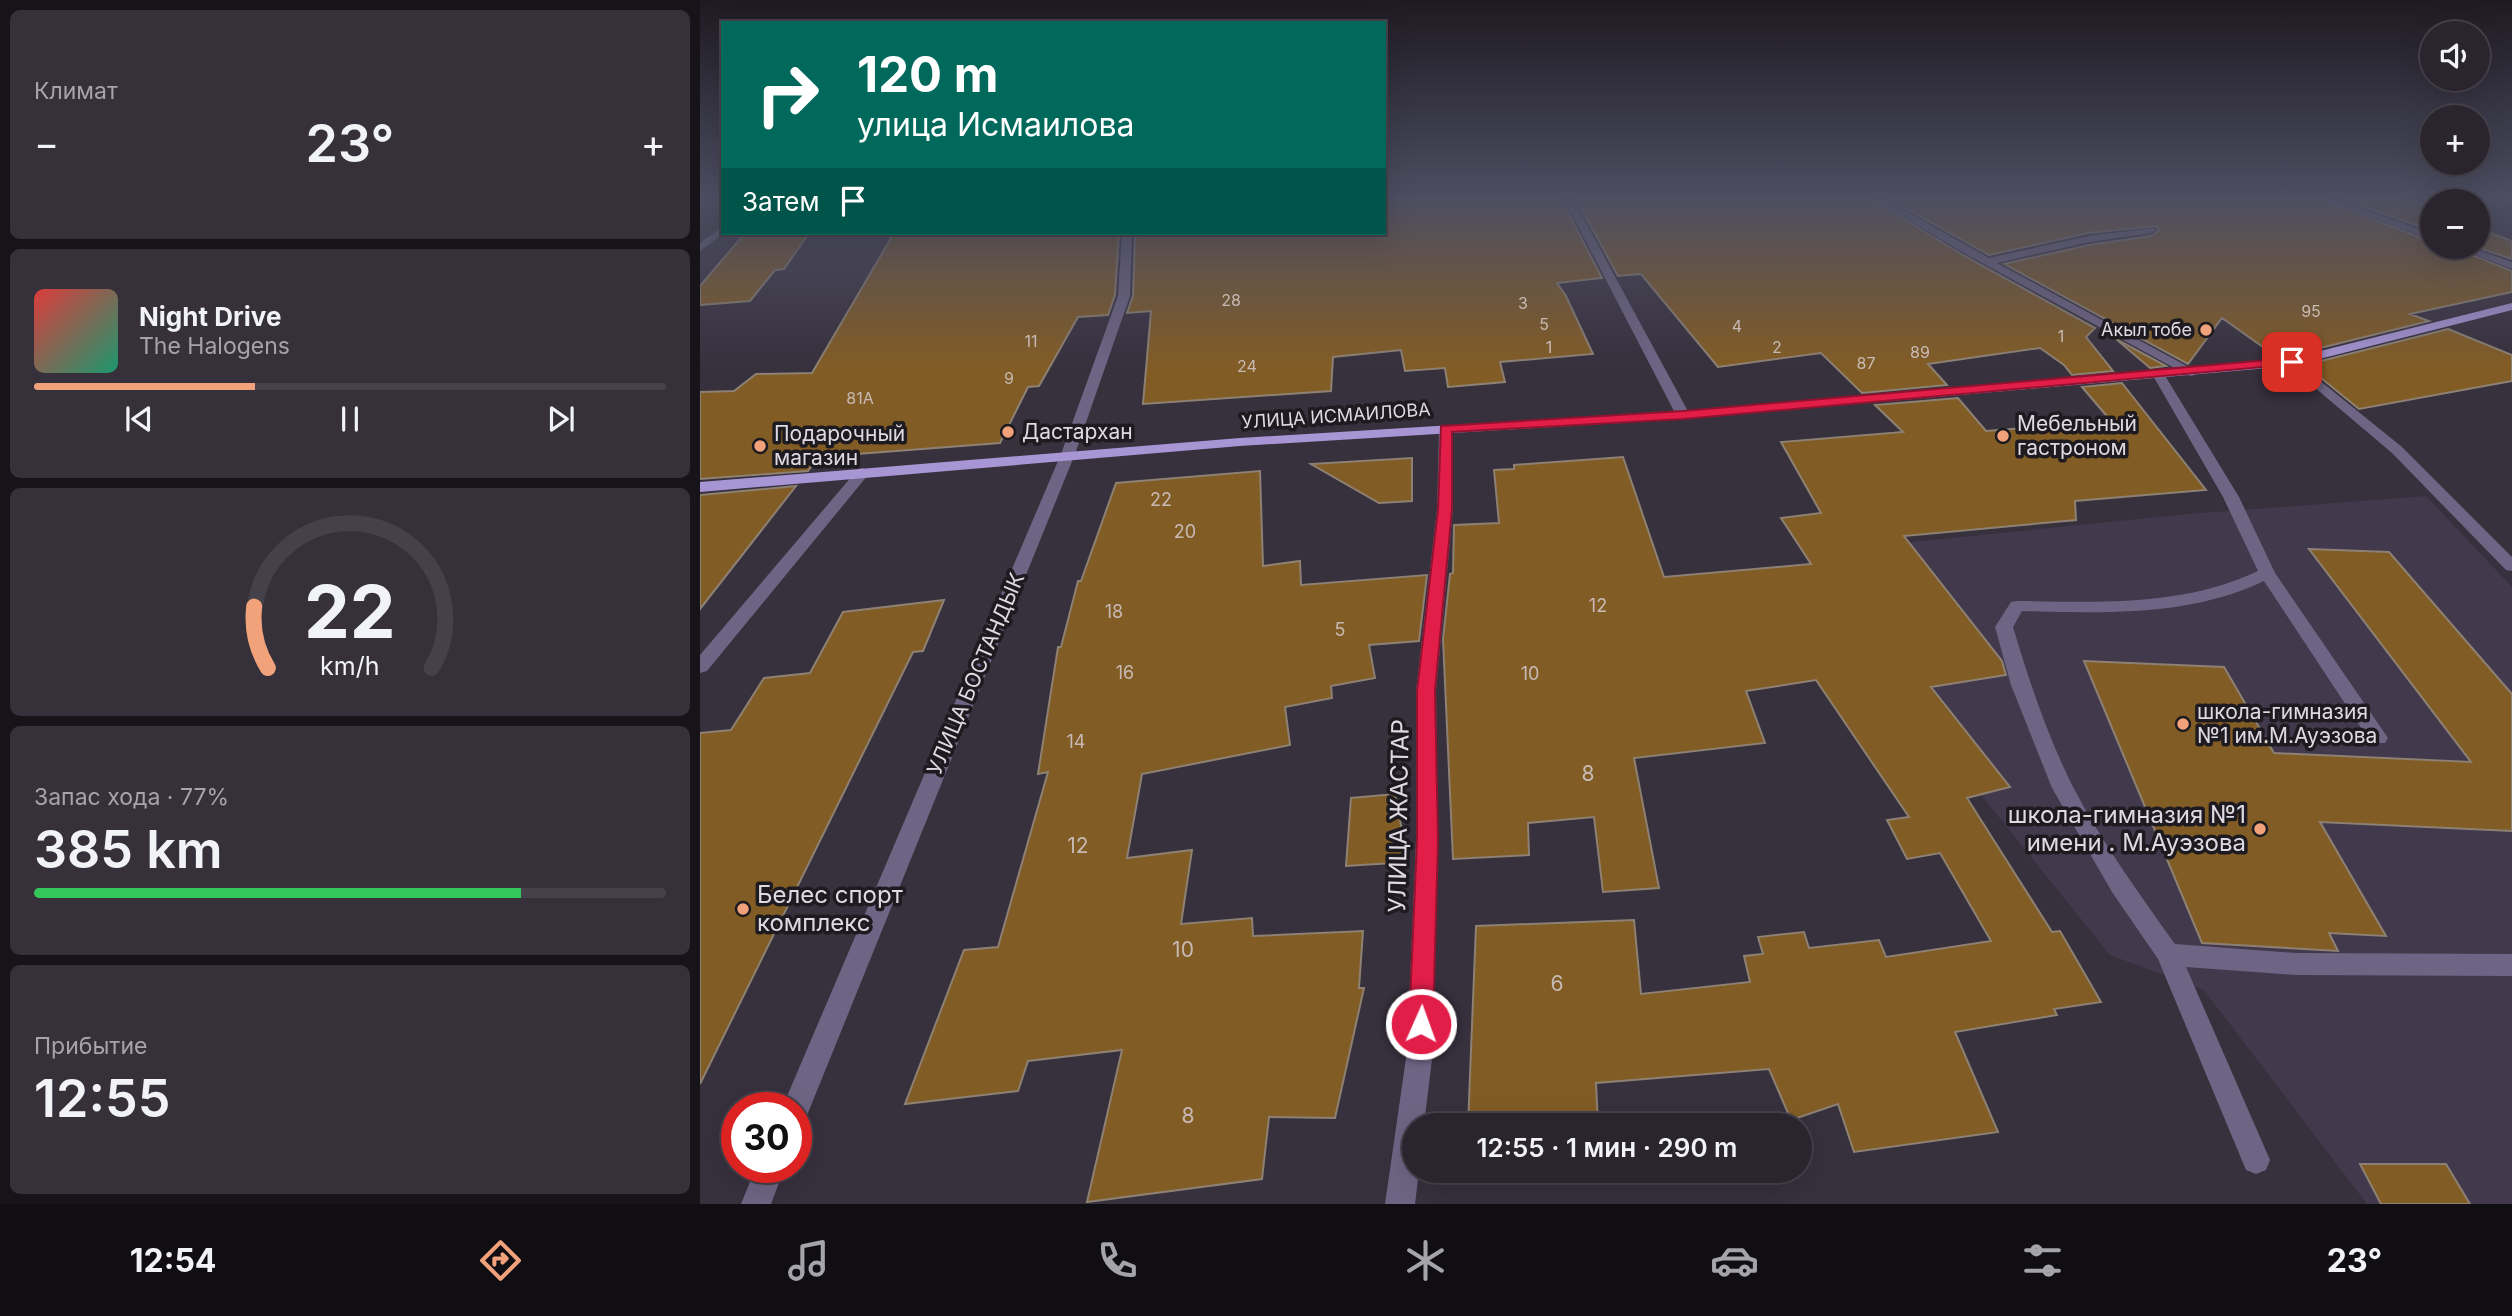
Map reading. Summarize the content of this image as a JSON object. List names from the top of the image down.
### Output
{
  "streets": {
    "main road": ["УЛИЦА ИСМАИЛОВА"],
    "street": ["УЛИЦА БОСТАНДЫК", "УЛИЦА ЖАСТАР"]
  },
  "crossings": [
    ["УЛИЦА ИСМАИЛОВА", "УЛИЦА БОСТАНДЫК"],
    ["УЛИЦА ИСМАИЛОВА", "УЛИЦА ЖАСТАР"]
  ],
  "places": [
    "Акыл тобе",
    "Дастархан",
    "Мебельный гастроном",
    "Подарочный магазин",
    "школа-гимназия №1 им.М.Ауэзова",
    "школа-гимназия №1 имени . М.Ауэзова",
    "Белес спорт комплекс"
  ],
  "house_numbers": [
    "28",
    "3",
    "95",
    "5",
    "4",
    "1",
    "11",
    "1",
    "2",
    "89",
    "87",
    "24",
    "9",
    "81А",
    "22",
    "20",
    "12",
    "18",
    "5",
    "16",
    "10",
    "14",
    "8",
    "12",
    "10",
    "6",
    "8"
  ],
  "page": {
    "tile": [
      "Климат",
      ["Запас хода · 77%", "385 km"],
      ["Прибытие", "12:55"]
    ],
    "map_buttons": ["+", "−"],
    "turn": ["120 m", "улица Исмаилова"],
    "heat": ["−", "23°", "+"],
    "then": "Затем",
    "song": ["Night Drive", "The Halogens"],
    "limit": "30",
    "trip": "12:55 · 1 мин · 290 m",
    "tabs": ["12:54", "23°"],
    "gauge": ["22", "km/h"]
  }
}
